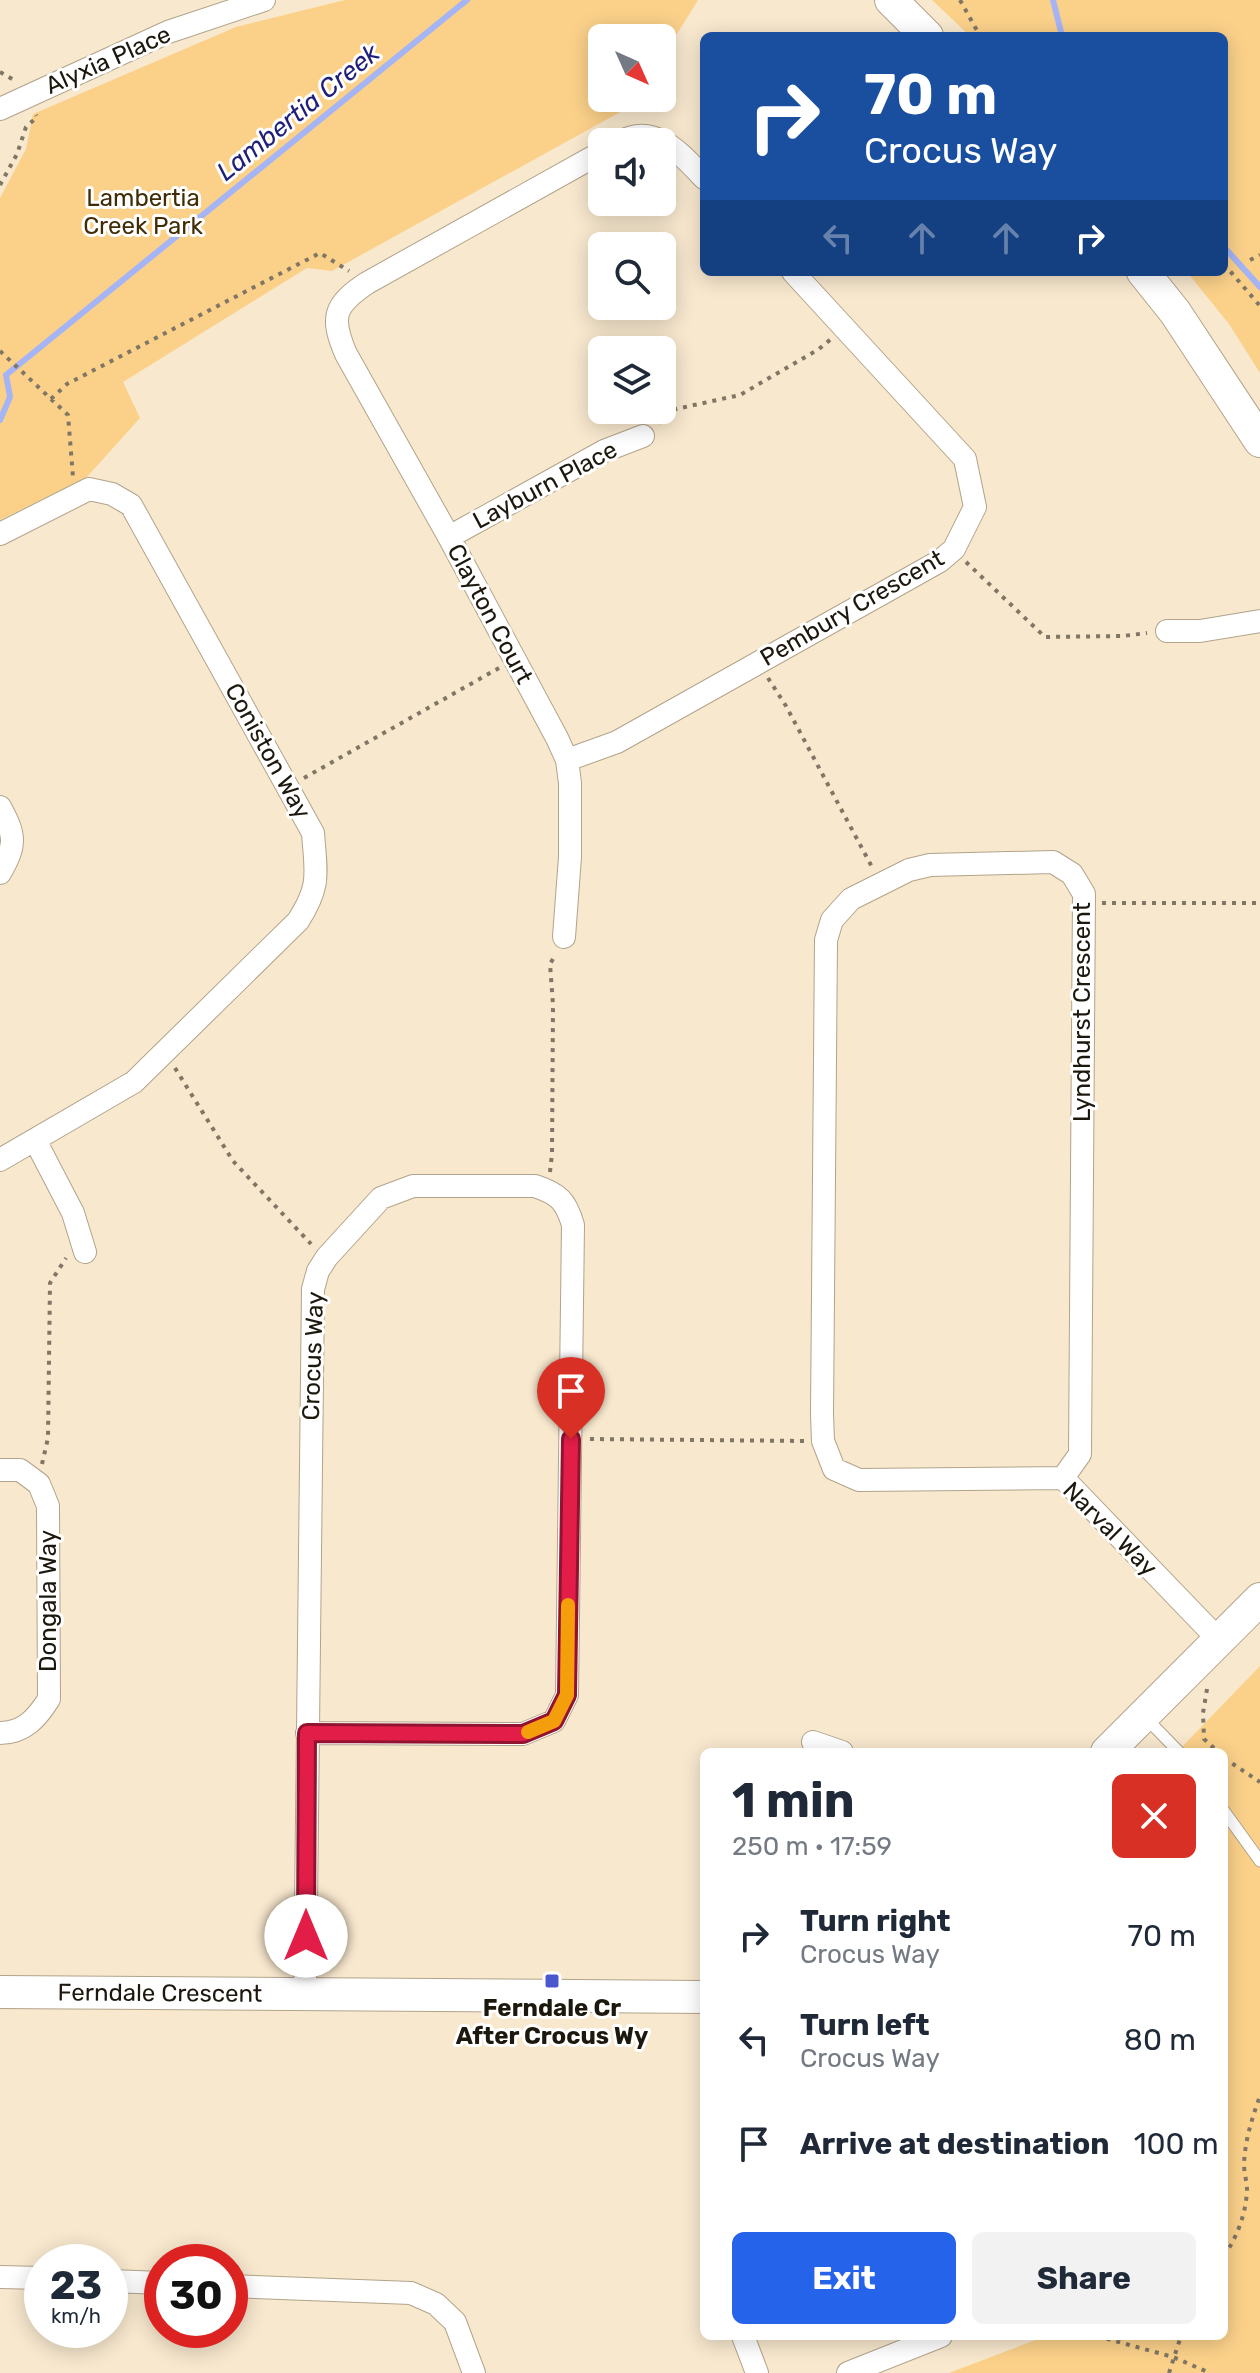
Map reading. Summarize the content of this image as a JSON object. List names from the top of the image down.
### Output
{
  "streets": {
    "street": [
      "Alyxia Place",
      "Layburn Place",
      "Pembury Crescent",
      "Clayton Court",
      "Coniston Way",
      "Lyndhurst Crescent",
      "Crocus Way",
      "Narval Way",
      "Dongala Way",
      "Ferndale Crescent"
    ]
  },
  "crossings": [
    ["Layburn Place", "Clayton Court"],
    ["Pembury Crescent", "Clayton Court"],
    ["Lyndhurst Crescent", "Narval Way"],
    ["Crocus Way", "Ferndale Crescent"]
  ],
  "water": ["Lambertia Creek"],
  "parks": ["Lambertia Creek Park"],
  "places": {
    "transit": ["Ferndale Cr After Crocus Wy"]
  },
  "north": "bottom right",
  "page": {
    "turn": ["70 m", "Crocus Way"],
    "heading": ["1 min", "250 m · 17:59"],
    "list": [
      {
        "name": "Turn right",
        "note": "Crocus Way",
        "value": "70 m"
      },
      {
        "name": "Turn left",
        "note": "Crocus Way",
        "value": "80 m"
      },
      {
        "name": "Arrive at destination",
        "value": "100 m"
      }
    ],
    "buttons": ["Exit", "Share"],
    "speed": "23 km/h",
    "limit": "30"
  }
}
